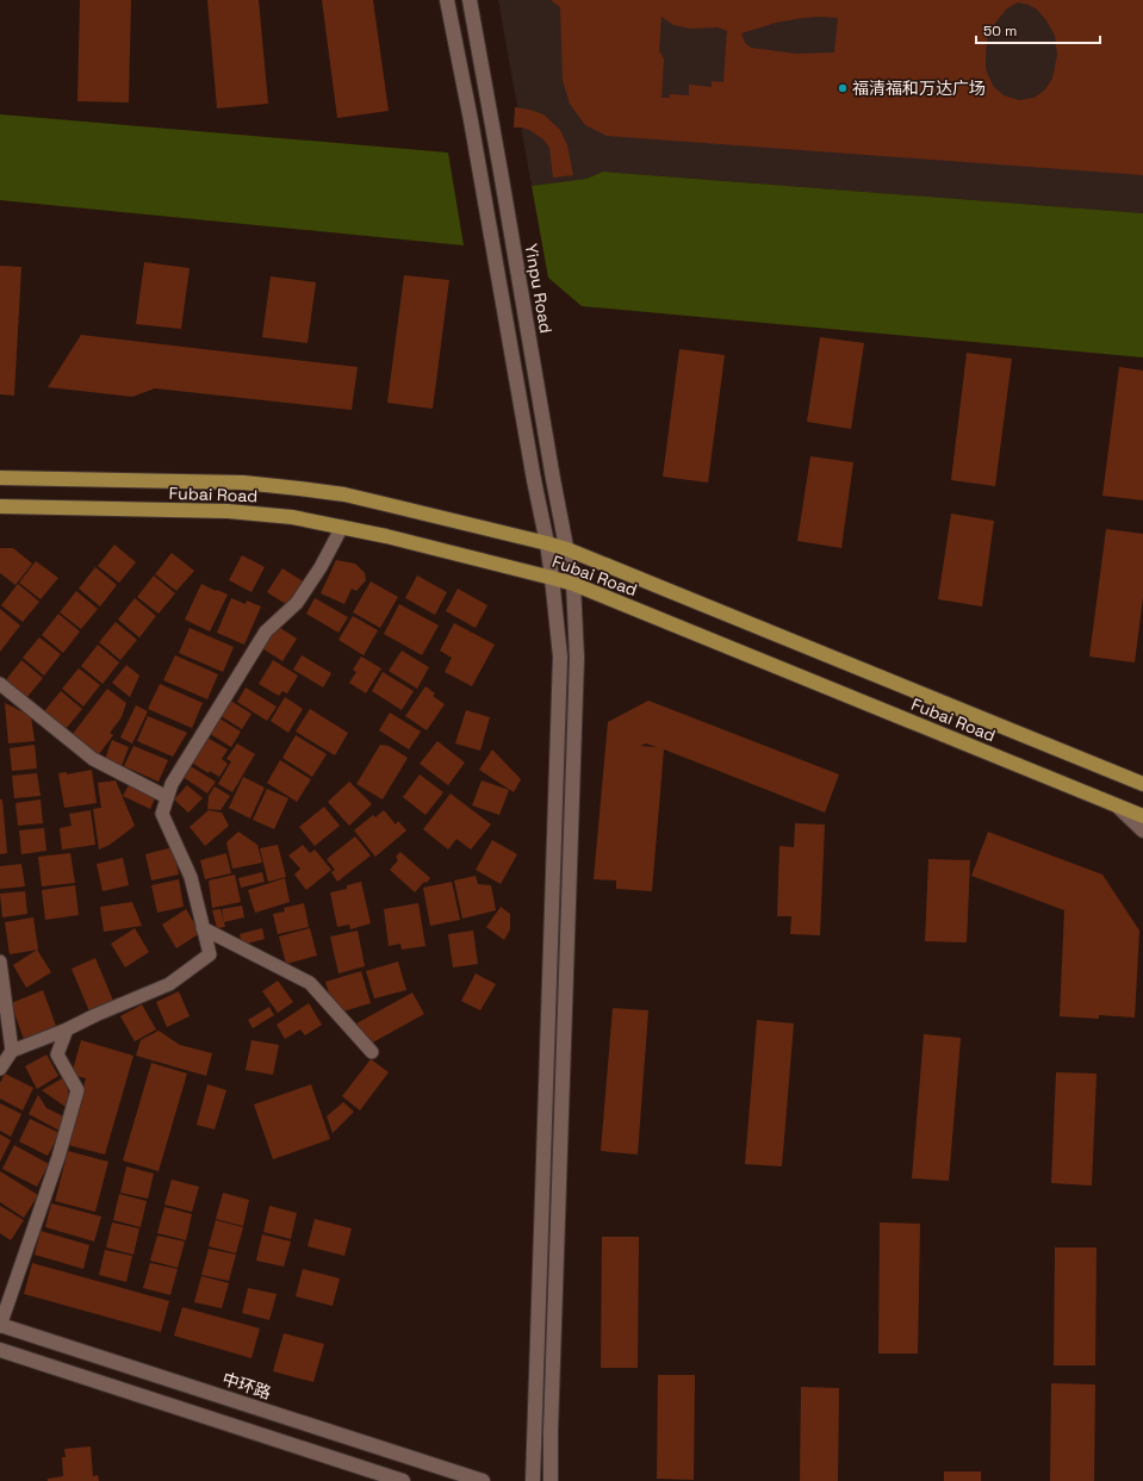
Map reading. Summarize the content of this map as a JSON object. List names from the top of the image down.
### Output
{
  "streets": {
    "main road": ["Fubai Road"],
    "street": ["Yinpu Road", "中环路"]
  },
  "crossings": [
    ["Yinpu Road", "Fubai Road"]
  ],
  "places": ["福清福和万达广场"],
  "scale_bar": "50 m"
}
